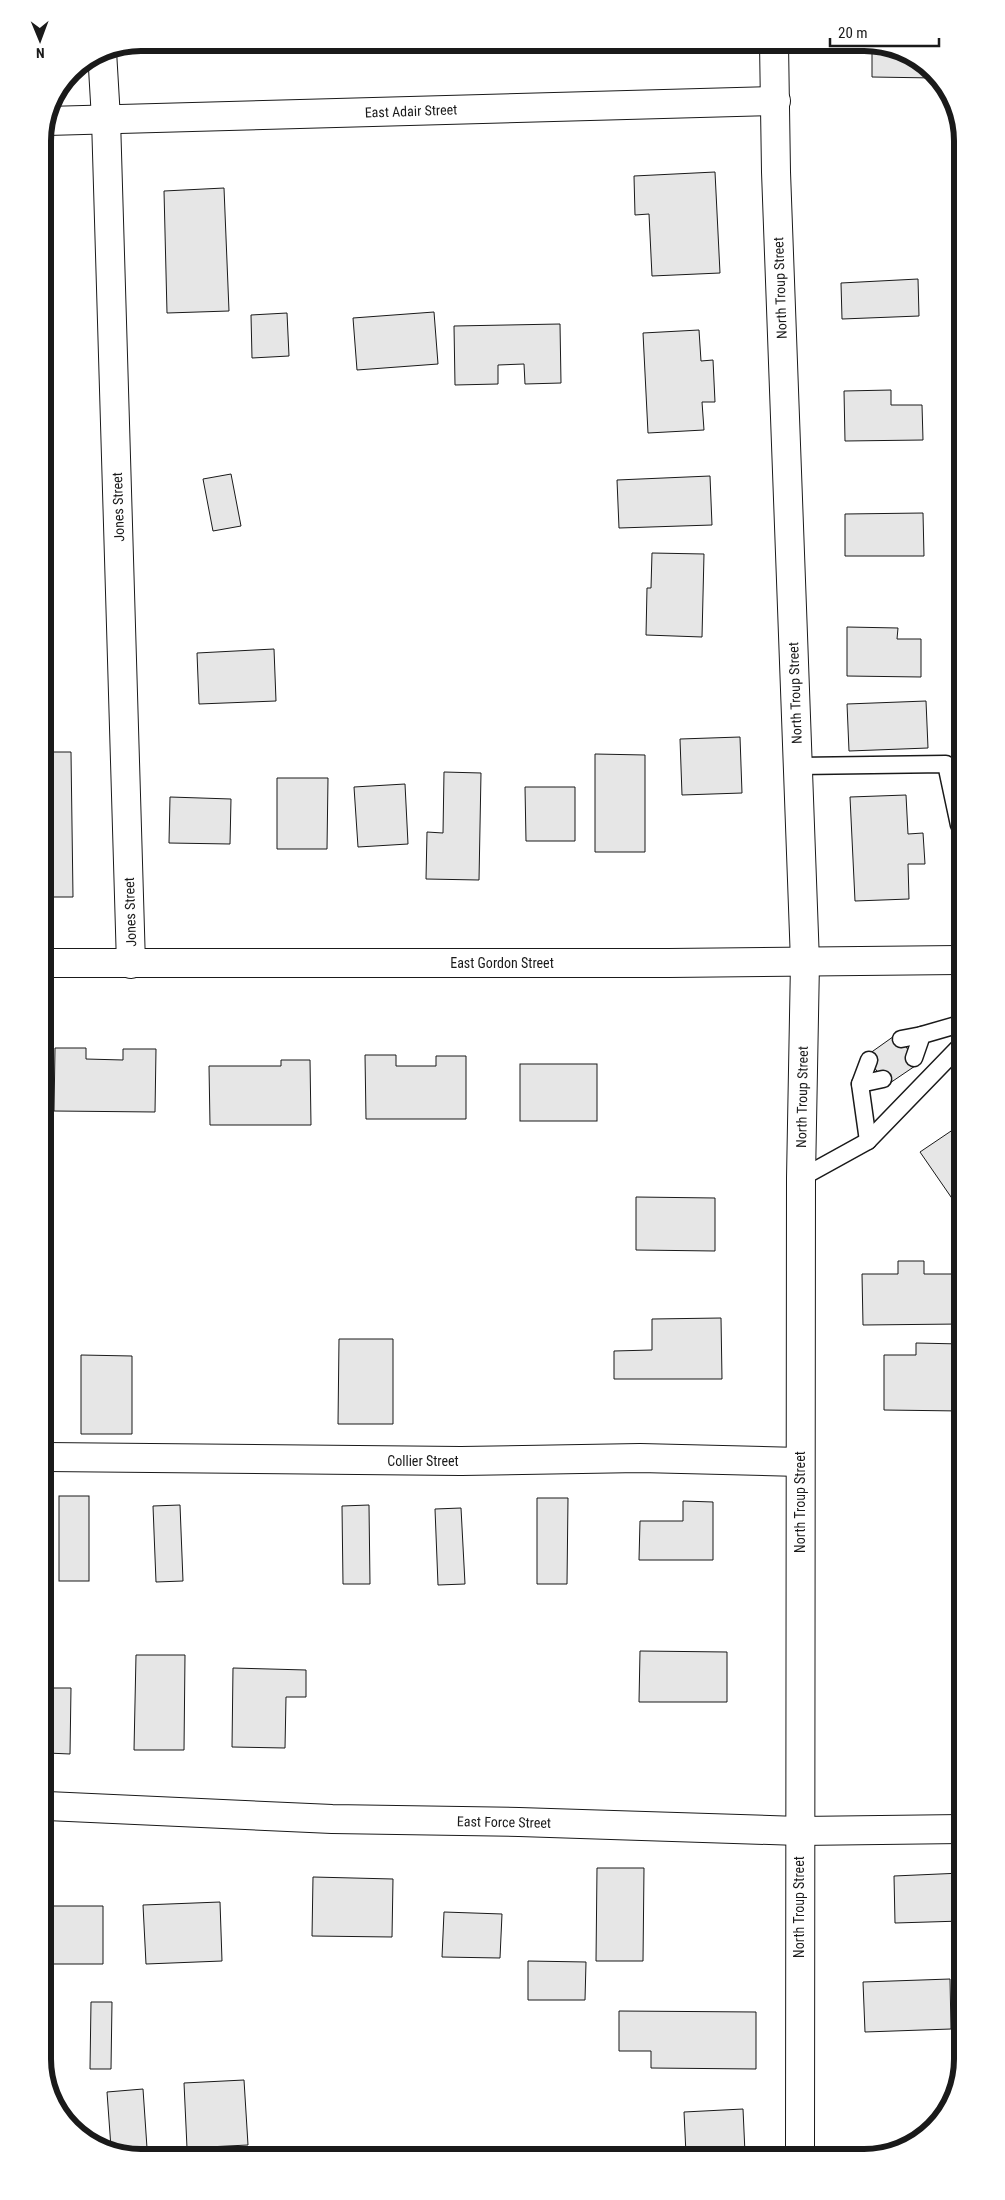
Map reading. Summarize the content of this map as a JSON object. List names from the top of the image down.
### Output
{
  "streets": {
    "street": [
      "East Adair Street",
      "North Troup Street",
      "Jones Street",
      "East Gordon Street",
      "Collier Street",
      "East Force Street"
    ]
  },
  "crossings": [
    ["East Adair Street", "North Troup Street"],
    ["East Adair Street", "Jones Street"],
    ["North Troup Street", "East Gordon Street"],
    ["North Troup Street", "Collier Street"],
    ["North Troup Street", "East Force Street"],
    ["Jones Street", "East Gordon Street"]
  ],
  "scale_bar": "20 m",
  "north": "bottom"
}
